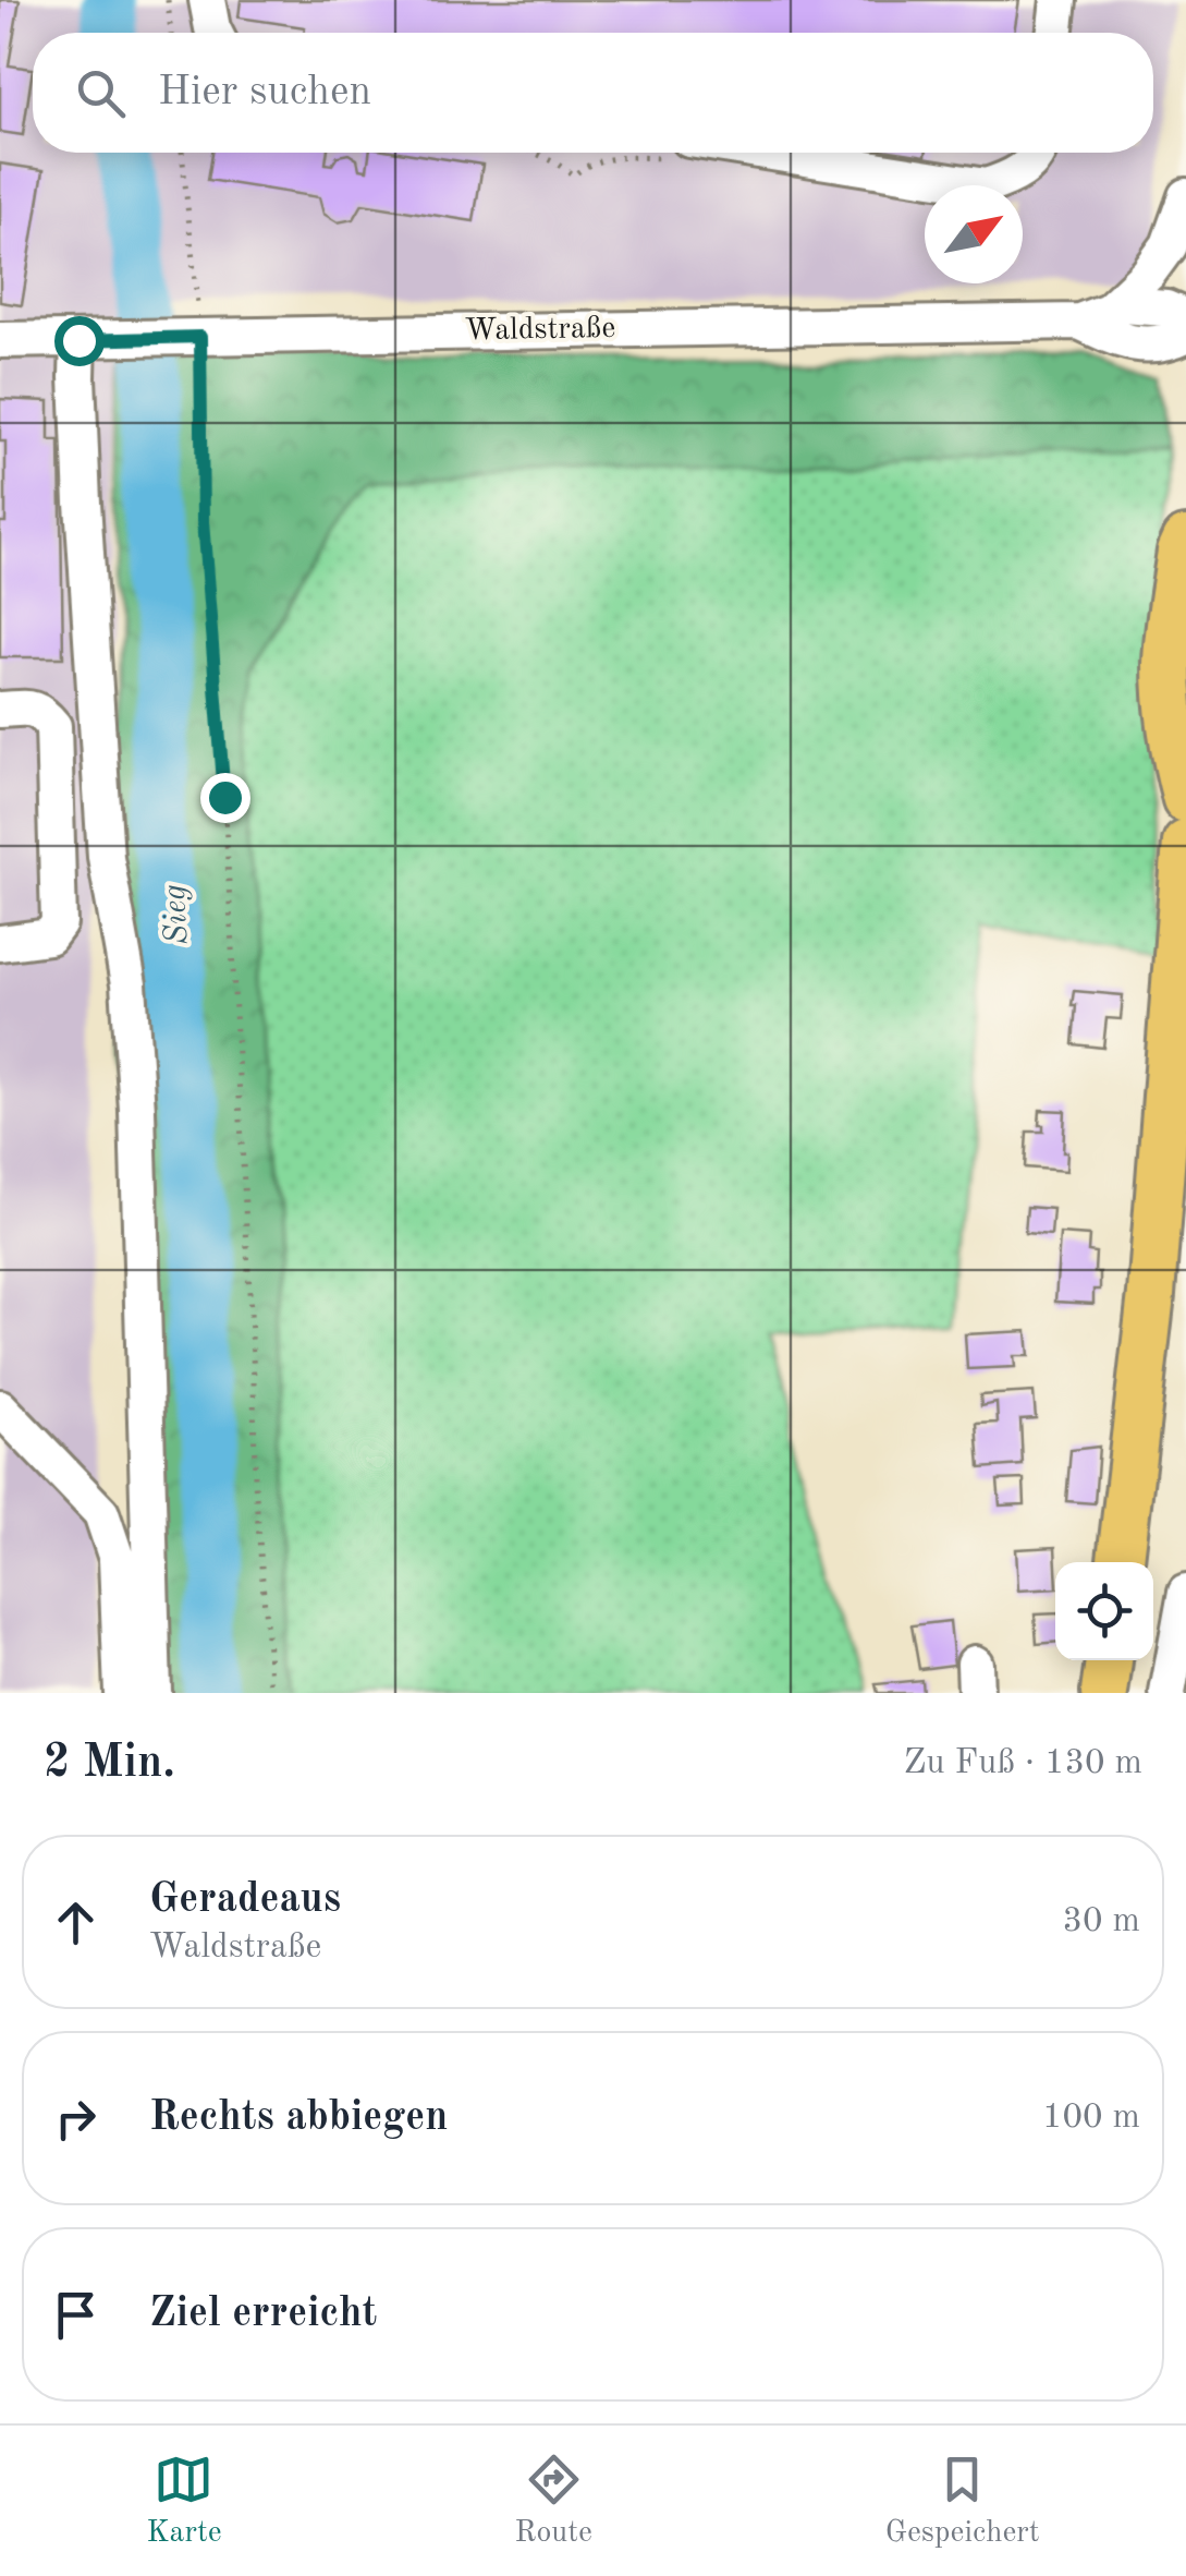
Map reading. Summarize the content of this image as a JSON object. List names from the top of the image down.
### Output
{
  "streets": {
    "street": ["Waldstraße"]
  },
  "water": ["Sieg"],
  "north": "top right",
  "page": {
    "search": "Hier suchen",
    "heading": ["2 Min.", "Zu Fuß · 130 m"],
    "list": [
      ["Geradeaus", "Waldstraße", "30 m"],
      ["Rechts abbiegen", "100 m"],
      "Ziel erreicht"
    ],
    "nav": ["Karte", "Route", "Gespeichert"]
  }
}
